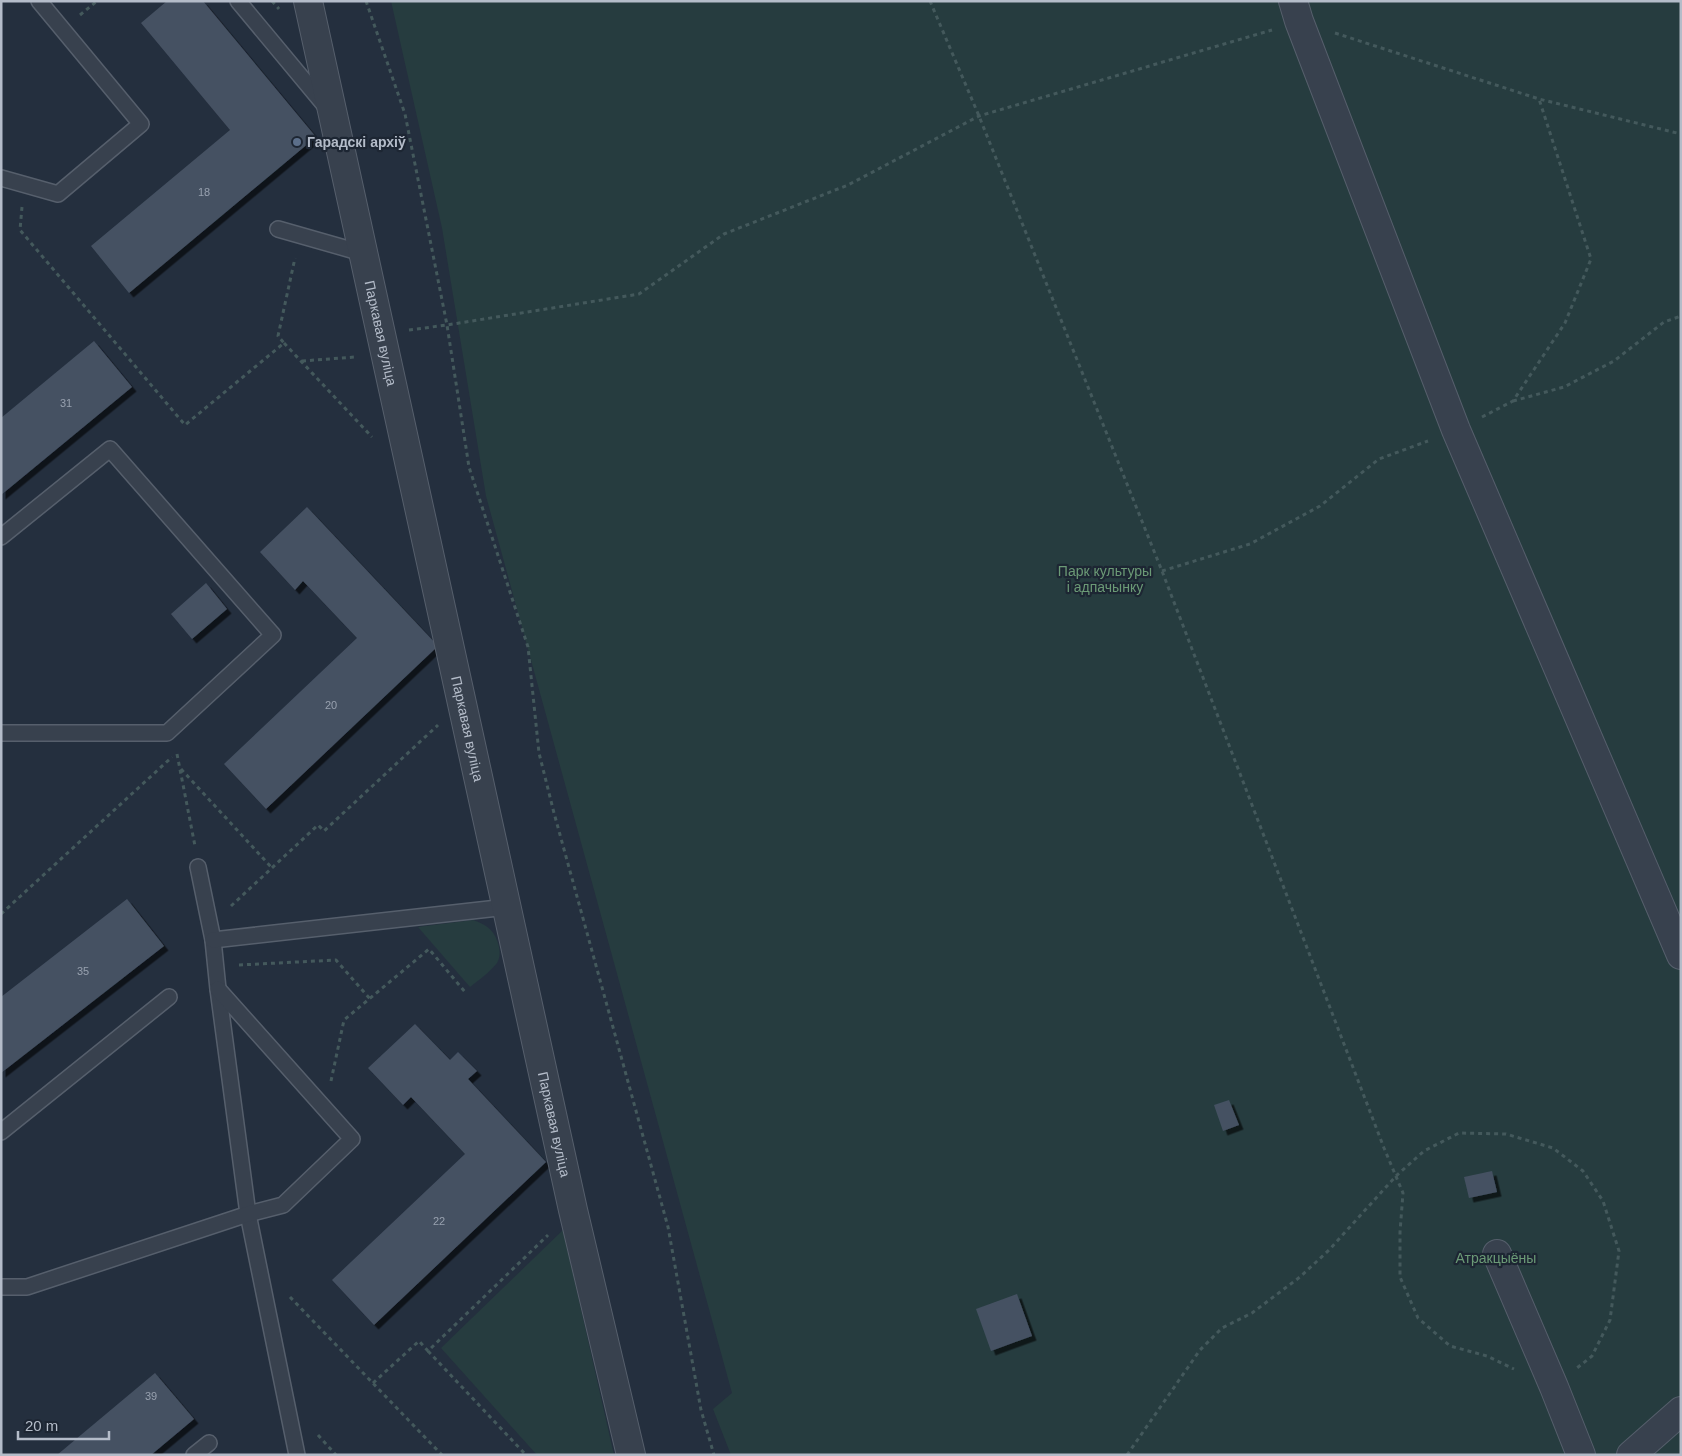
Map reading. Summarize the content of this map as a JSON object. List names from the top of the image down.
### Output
{
  "streets": {
    "street": ["Паркавая вуліца"]
  },
  "parks": ["Парк культуры і адпачынку", "Атракцыёны"],
  "places": ["Гарадскі архіў"],
  "house_numbers": [
    "18",
    "31",
    "20",
    "35",
    "22",
    "39"
  ],
  "scale_bar": "20 m"
}
